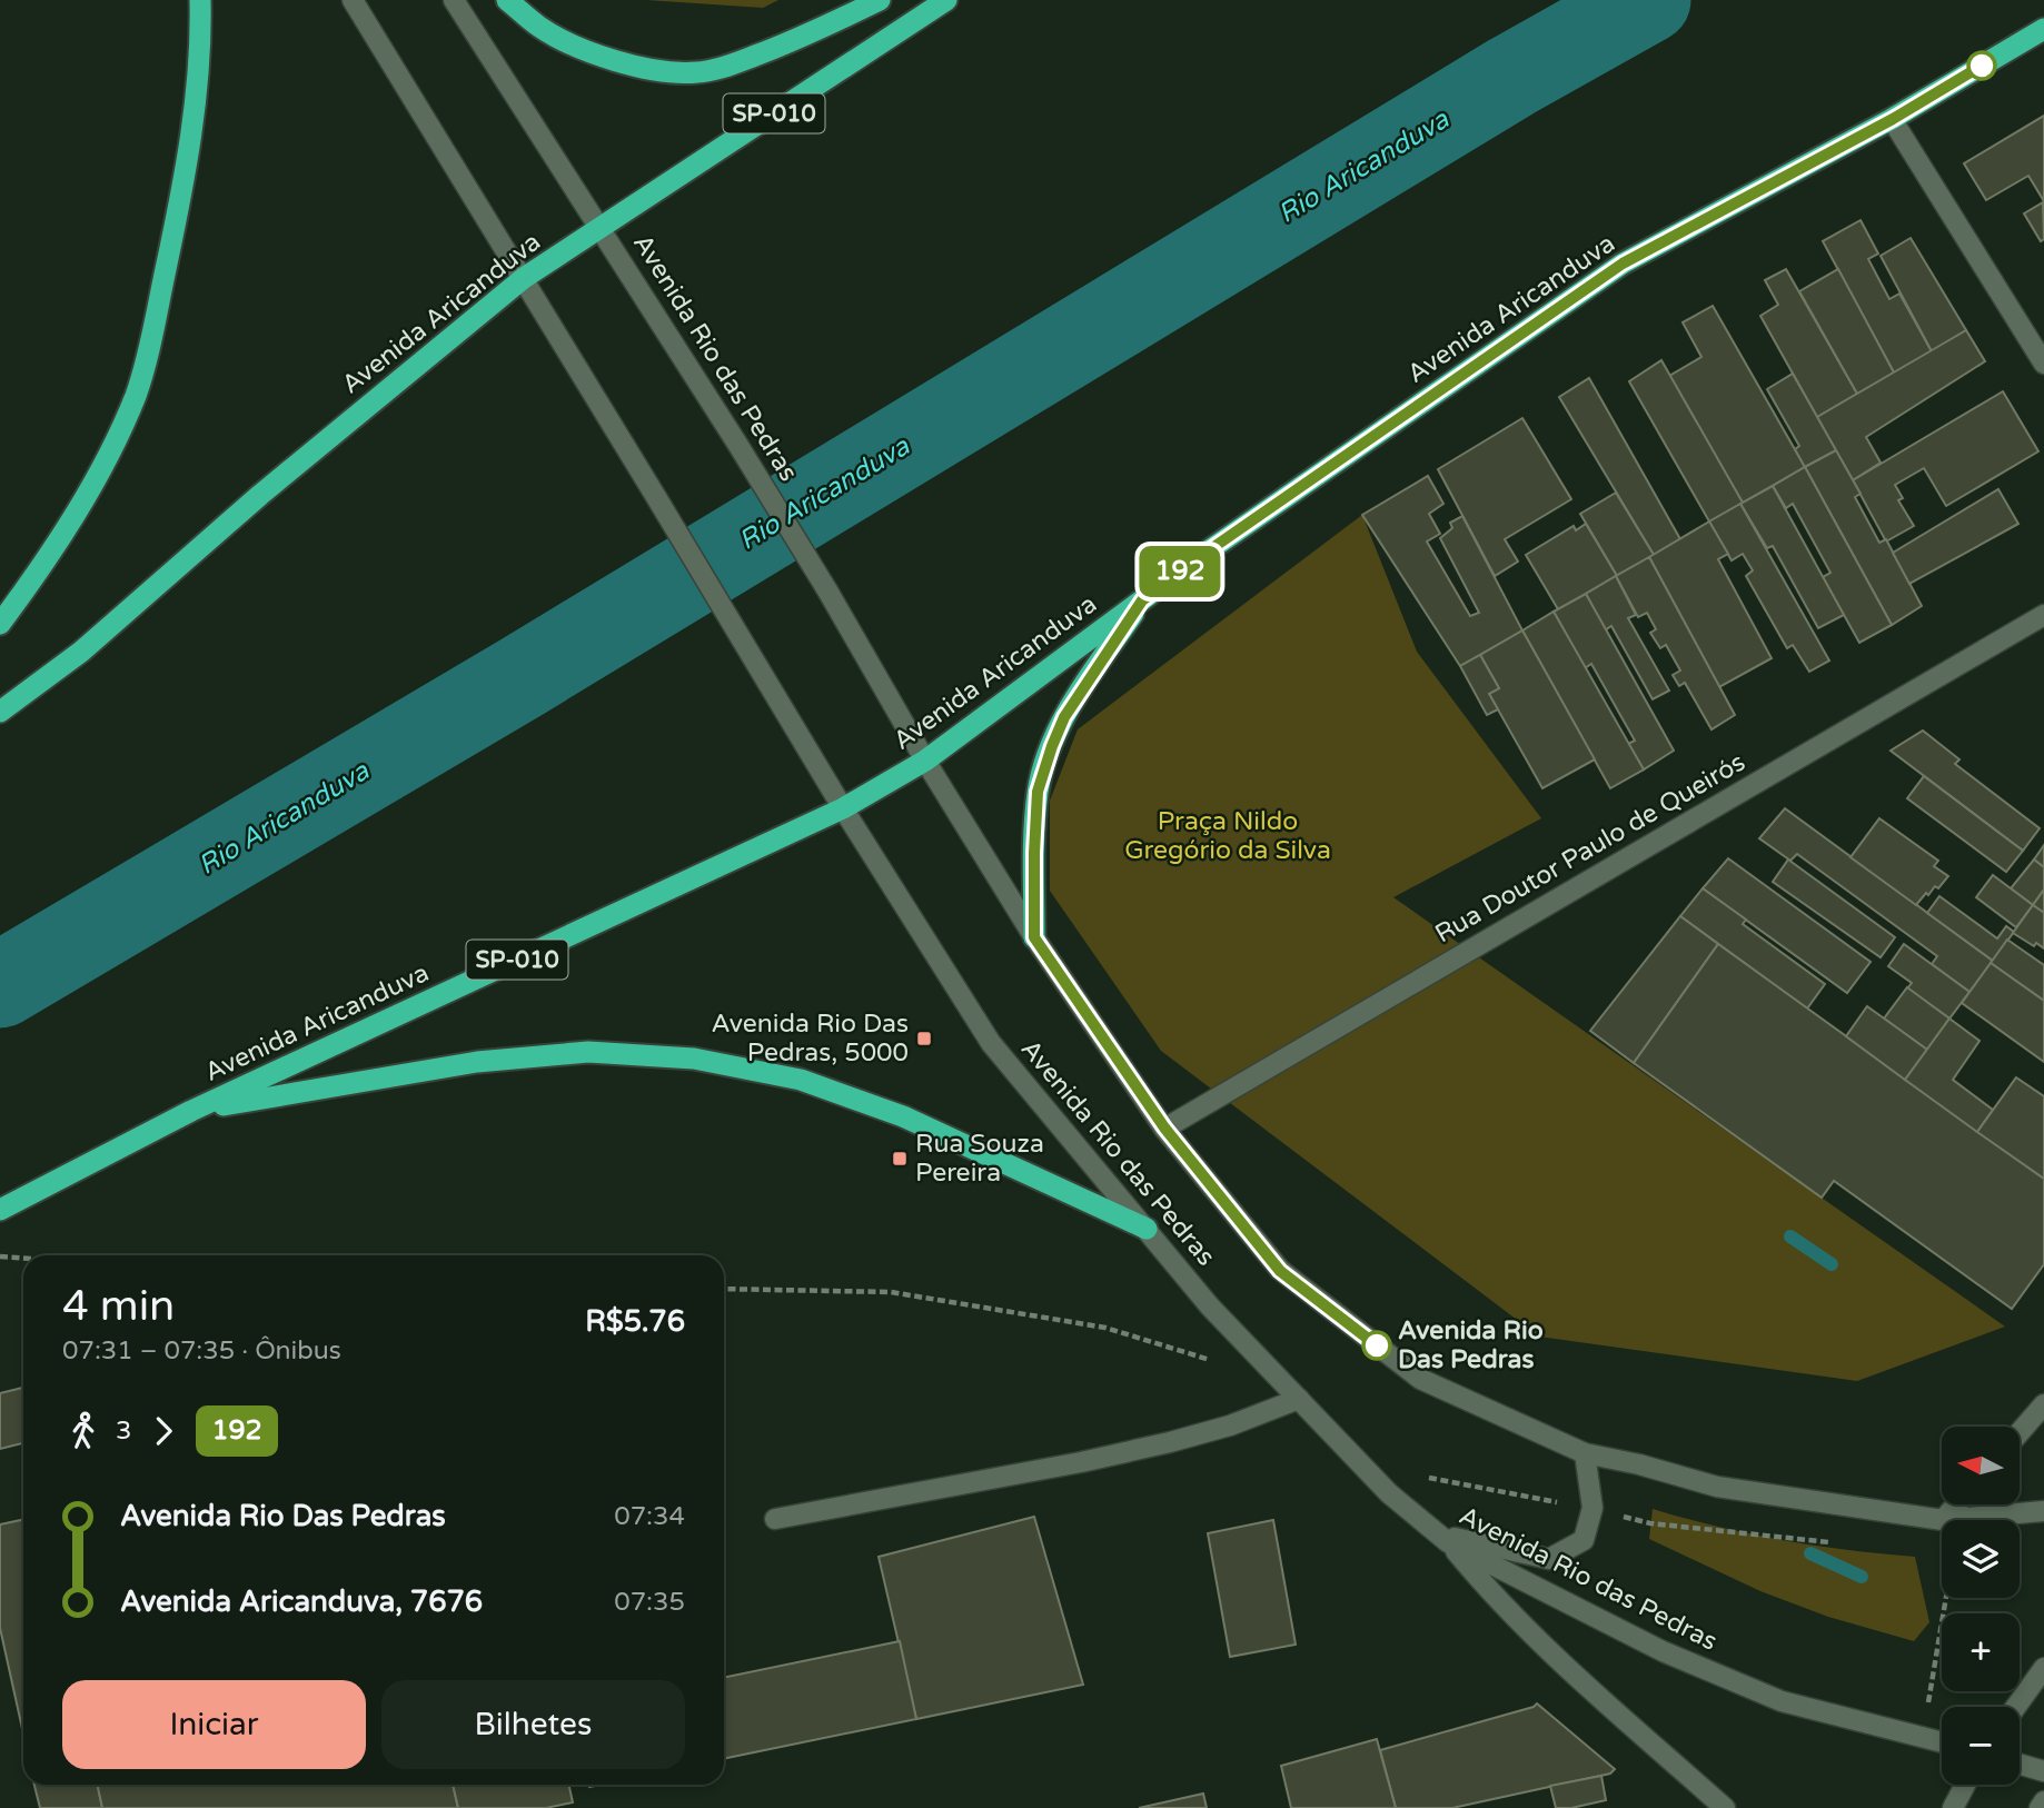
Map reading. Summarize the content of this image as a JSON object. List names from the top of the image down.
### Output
{
  "streets": {
    "highway": ["SP-010", "Avenida Aricanduva"],
    "main road": ["Avenida Rio das Pedras", "Rua Doutor Paulo de Queirós"]
  },
  "crossings": [
    ["Avenida Aricanduva", "Avenida Rio das Pedras"],
    ["Avenida Rio das Pedras", "Rua Doutor Paulo de Queirós"]
  ],
  "water": ["Rio Aricanduva"],
  "parks": ["Praça Nildo Gregório da Silva"],
  "places": {
    "transit": ["Avenida Rio Das Pedras, 5000", "Rua Souza Pereira"],
    "other": ["Avenida Rio Das Pedras"]
  },
  "lines": ["bus line 192"],
  "north": "left",
  "page": {
    "on_map": "192",
    "heading": ["4 min", "07:31 – 07:35 · Ônibus", "R$5.76"],
    "legs": ["3", "192"],
    "map_buttons": ["+", "−"],
    "list": [
      {
        "name": "Avenida Rio Das Pedras",
        "value": "07:34"
      },
      {
        "name": "Avenida Aricanduva, 7676",
        "value": "07:35"
      }
    ],
    "buttons": ["Iniciar", "Bilhetes"]
  }
}
